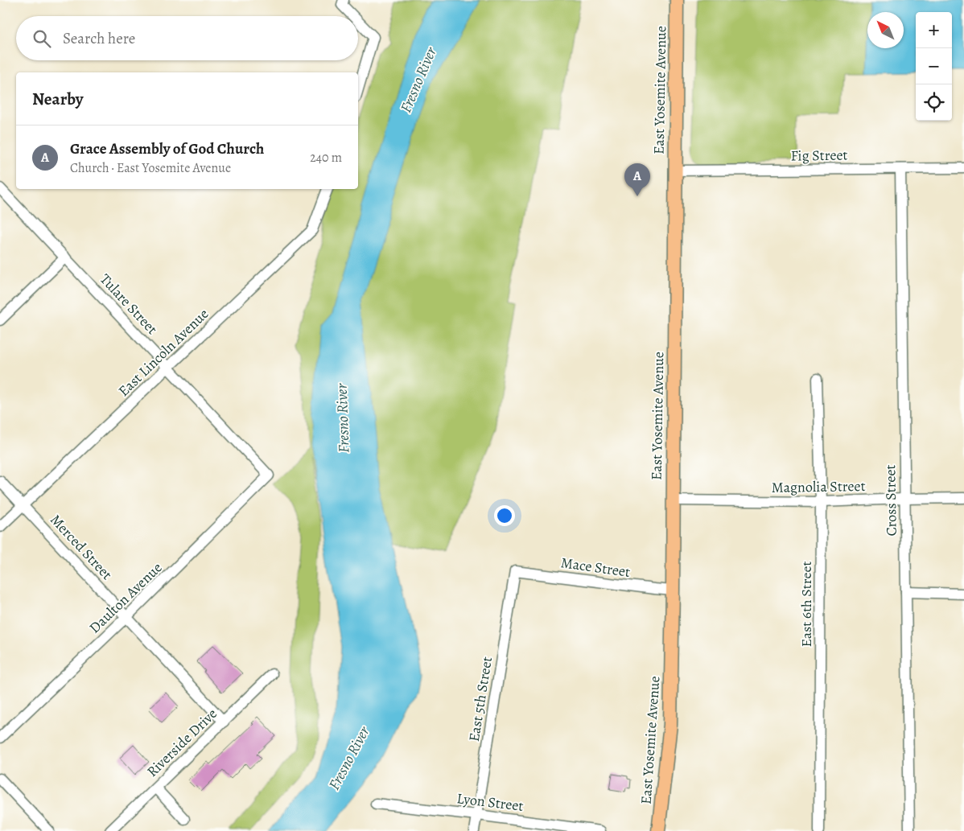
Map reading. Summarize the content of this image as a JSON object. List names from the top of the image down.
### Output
{
  "streets": {
    "main road": ["East Yosemite Avenue"],
    "street": [
      "Fig Street",
      "Tulare Street",
      "East Lincoln Avenue",
      "Magnolia Street",
      "Cross Street",
      "Merced Street",
      "Mace Street",
      "Daulton Avenue",
      "East 6th Street",
      "East 5th Street",
      "Riverside Drive",
      "Lyon Street"
    ]
  },
  "crossings": [
    ["East Yosemite Avenue", "Fig Street"],
    ["East Yosemite Avenue", "Magnolia Street"],
    ["East Yosemite Avenue", "Mace Street"],
    ["Fig Street", "Cross Street"],
    ["Tulare Street", "East Lincoln Avenue"],
    ["Tulare Street", "Daulton Avenue"],
    ["East Lincoln Avenue", "Merced Street"],
    ["Magnolia Street", "Cross Street"],
    ["Magnolia Street", "East 6th Street"],
    ["Merced Street", "Daulton Avenue"],
    ["Merced Street", "Riverside Drive"],
    ["Mace Street", "East 5th Street"],
    ["East 5th Street", "Lyon Street"]
  ],
  "water": ["Fresno River"],
  "north": "top left",
  "page": {
    "map_buttons": ["+", "−"],
    "search": "Search here",
    "heading": "Nearby",
    "list": [
      {
        "mark": "A",
        "name": "Grace Assembly of God Church",
        "note": "Church · East Yosemite Avenue",
        "value": "240 m"
      }
    ],
    "pins": "A"
  }
}
